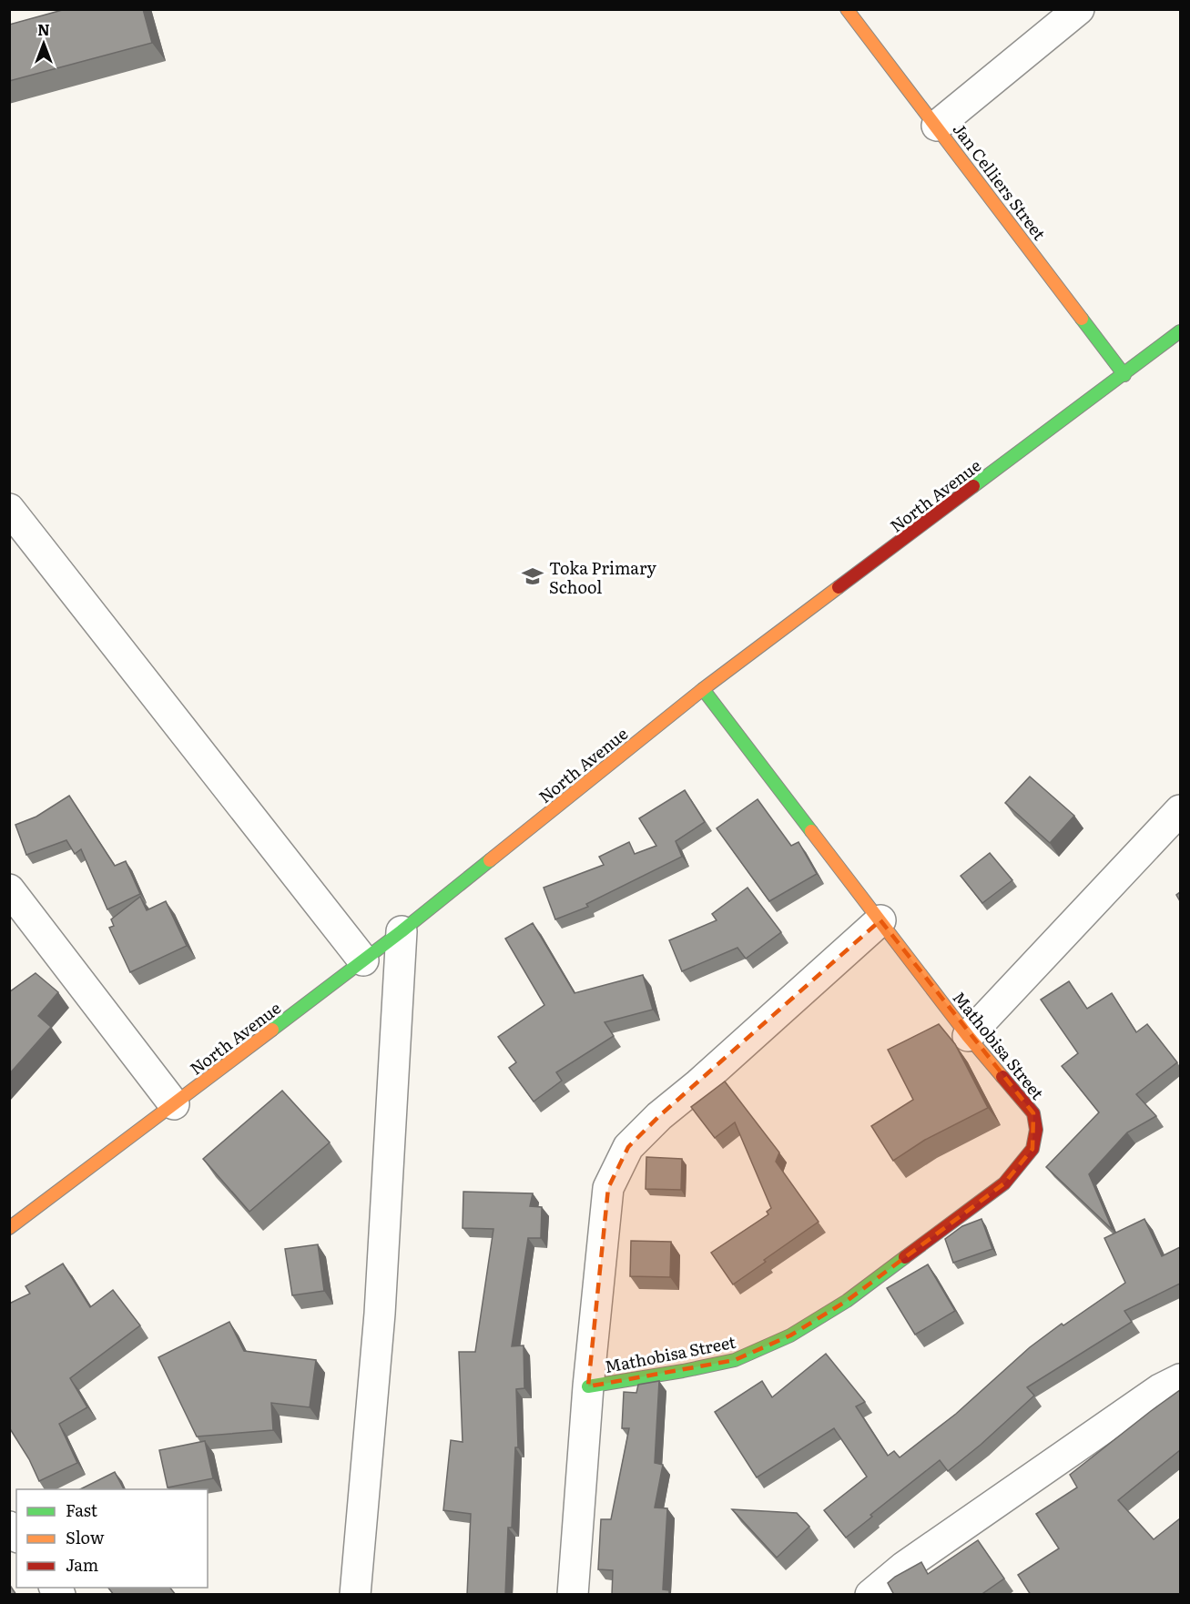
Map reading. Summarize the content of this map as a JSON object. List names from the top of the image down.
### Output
{
  "streets": {
    "street": ["Jan Celliers Street", "North Avenue", "Mathobisa Street"]
  },
  "crossings": [
    ["Jan Celliers Street", "North Avenue"],
    ["North Avenue", "Mathobisa Street"]
  ],
  "places": {
    "school or university": ["Toka Primary School"]
  },
  "legend": ["Fast", "Slow", "Jam"],
  "north": "top"
}
